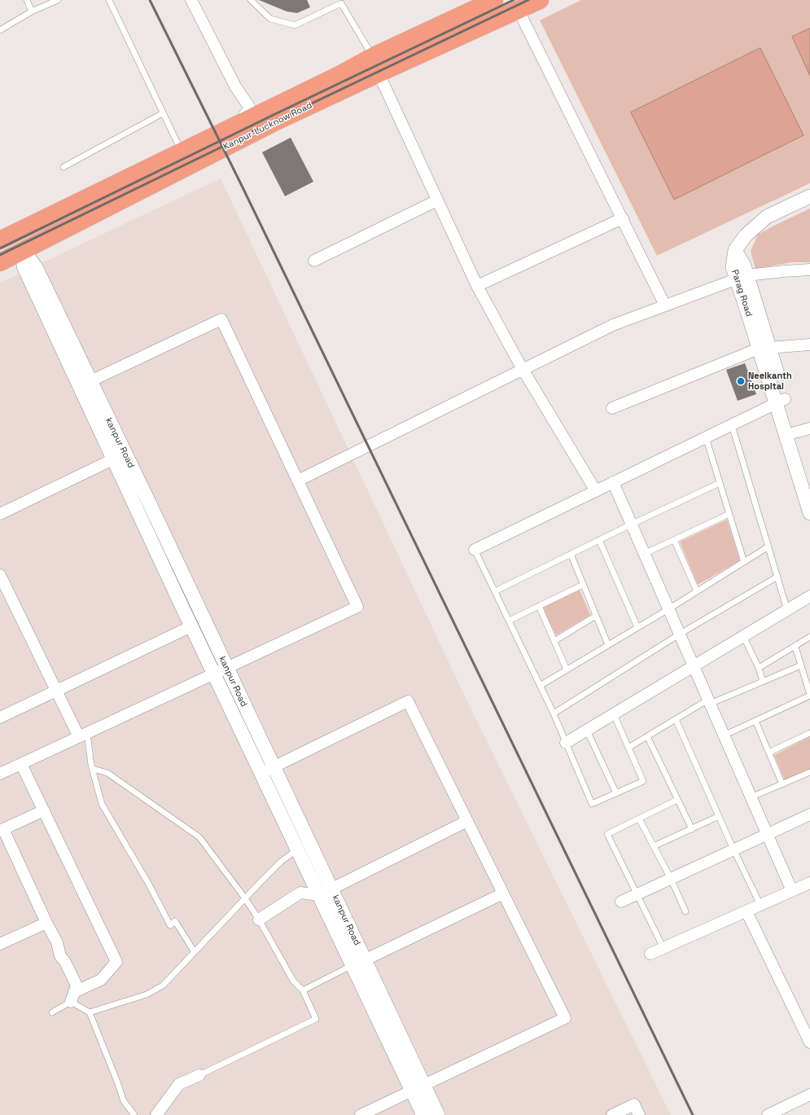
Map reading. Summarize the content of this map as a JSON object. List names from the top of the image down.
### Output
{
  "streets": {
    "highway": ["Kanpur-Lucknow Road"],
    "street": ["Parag Road", "kanpur Road"]
  },
  "crossings": [
    ["Kanpur-Lucknow Road", "kanpur Road"]
  ],
  "places": ["Neelkanth Hospital"]
}
